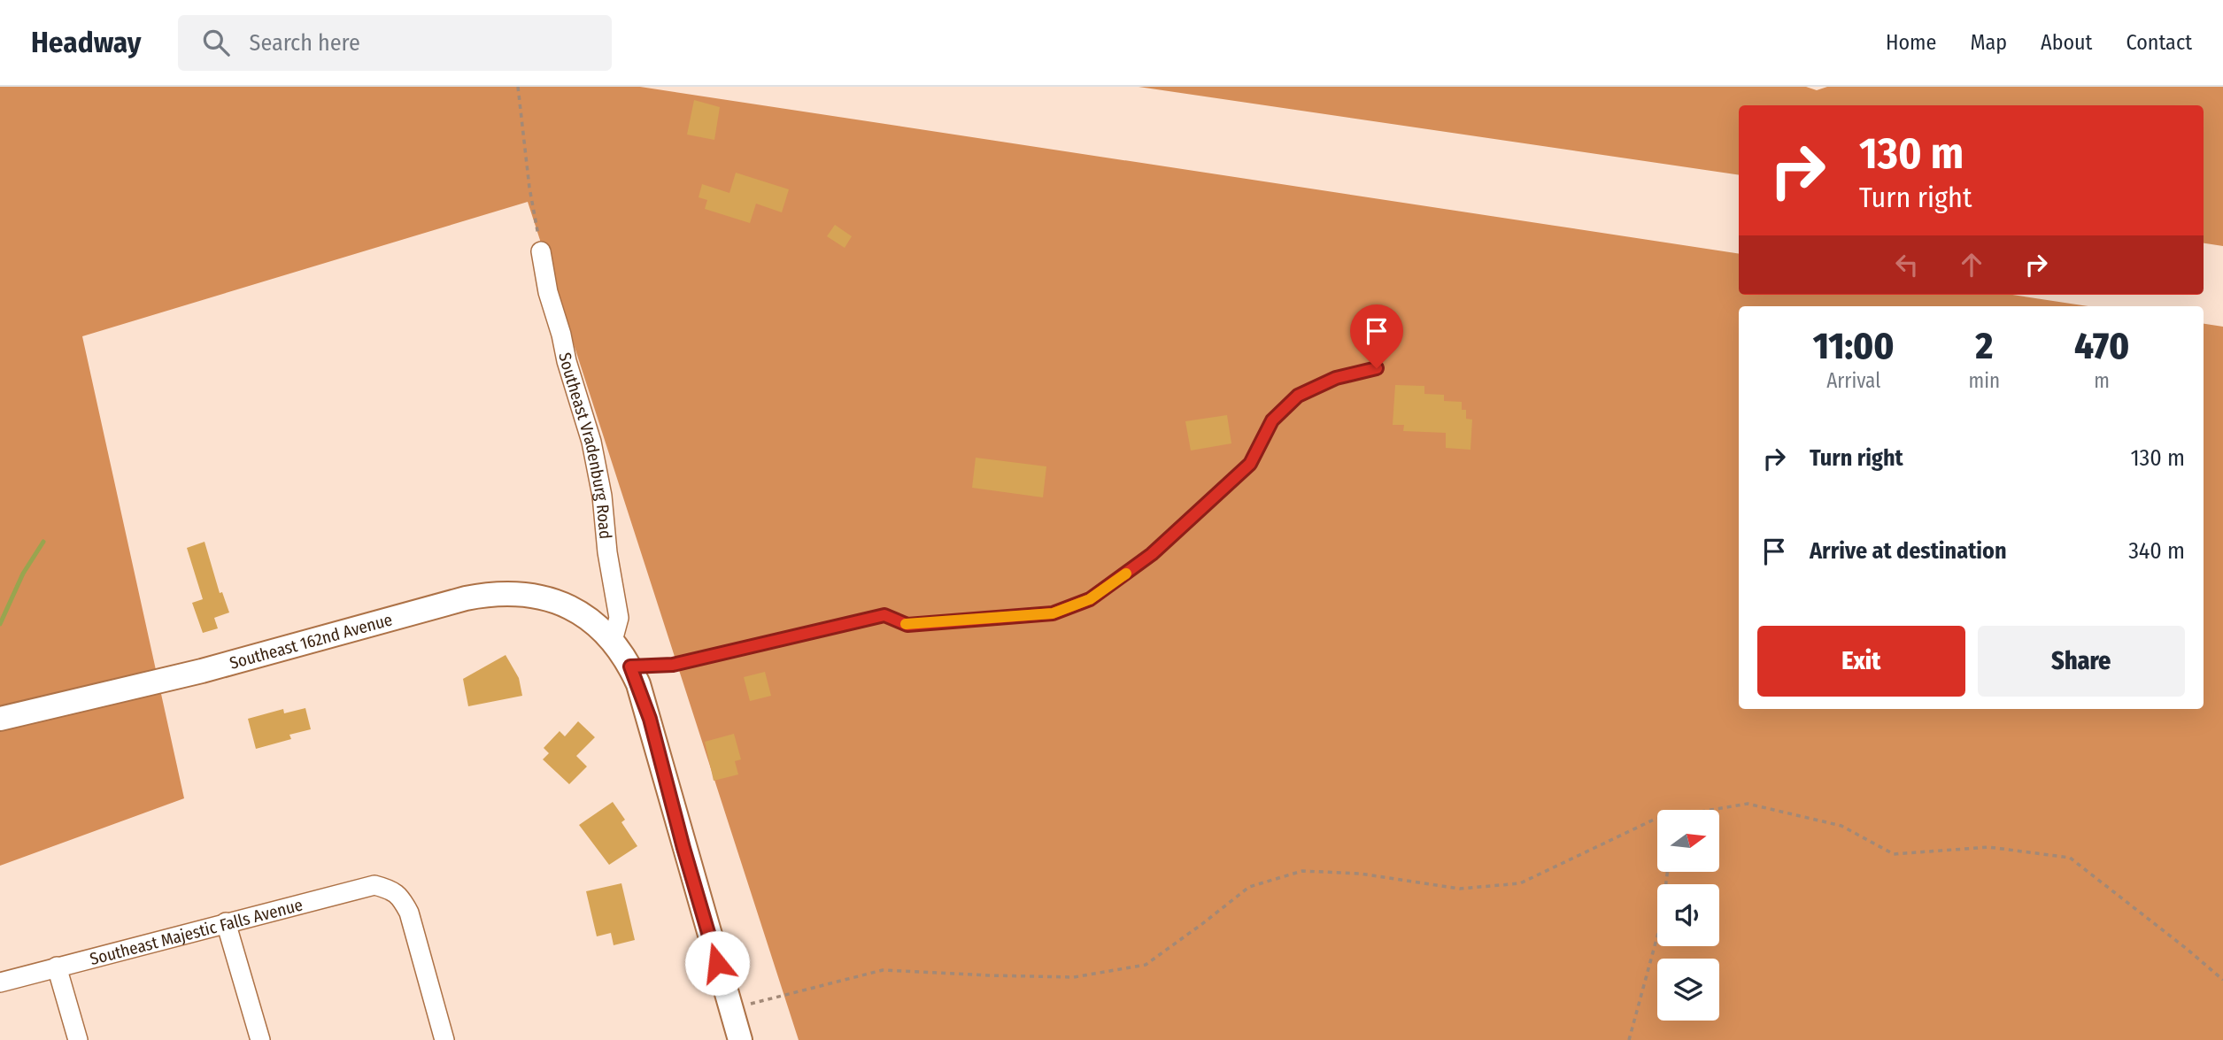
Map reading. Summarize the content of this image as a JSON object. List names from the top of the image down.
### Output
{
  "streets": {
    "street": ["Southeast Vradenburg Road", "Southeast 162nd Avenue", "Southeast Majestic Falls Avenue"]
  },
  "crossings": [
    ["Southeast Vradenburg Road", "Southeast 162nd Avenue"]
  ],
  "north": "right",
  "page": {
    "header": "Headway",
    "search": "Search here",
    "nav": [
      "Home",
      "Map",
      "About",
      "Contact"
    ],
    "turn": ["130 m", "Turn right"],
    "eta": [
      "11:00",
      "Arrival",
      "2",
      "min",
      "470",
      "m"
    ],
    "list": [
      {
        "name": "Turn right",
        "value": "130 m"
      },
      {
        "name": "Arrive at destination",
        "value": "340 m"
      }
    ],
    "buttons": ["Exit", "Share"]
  }
}
